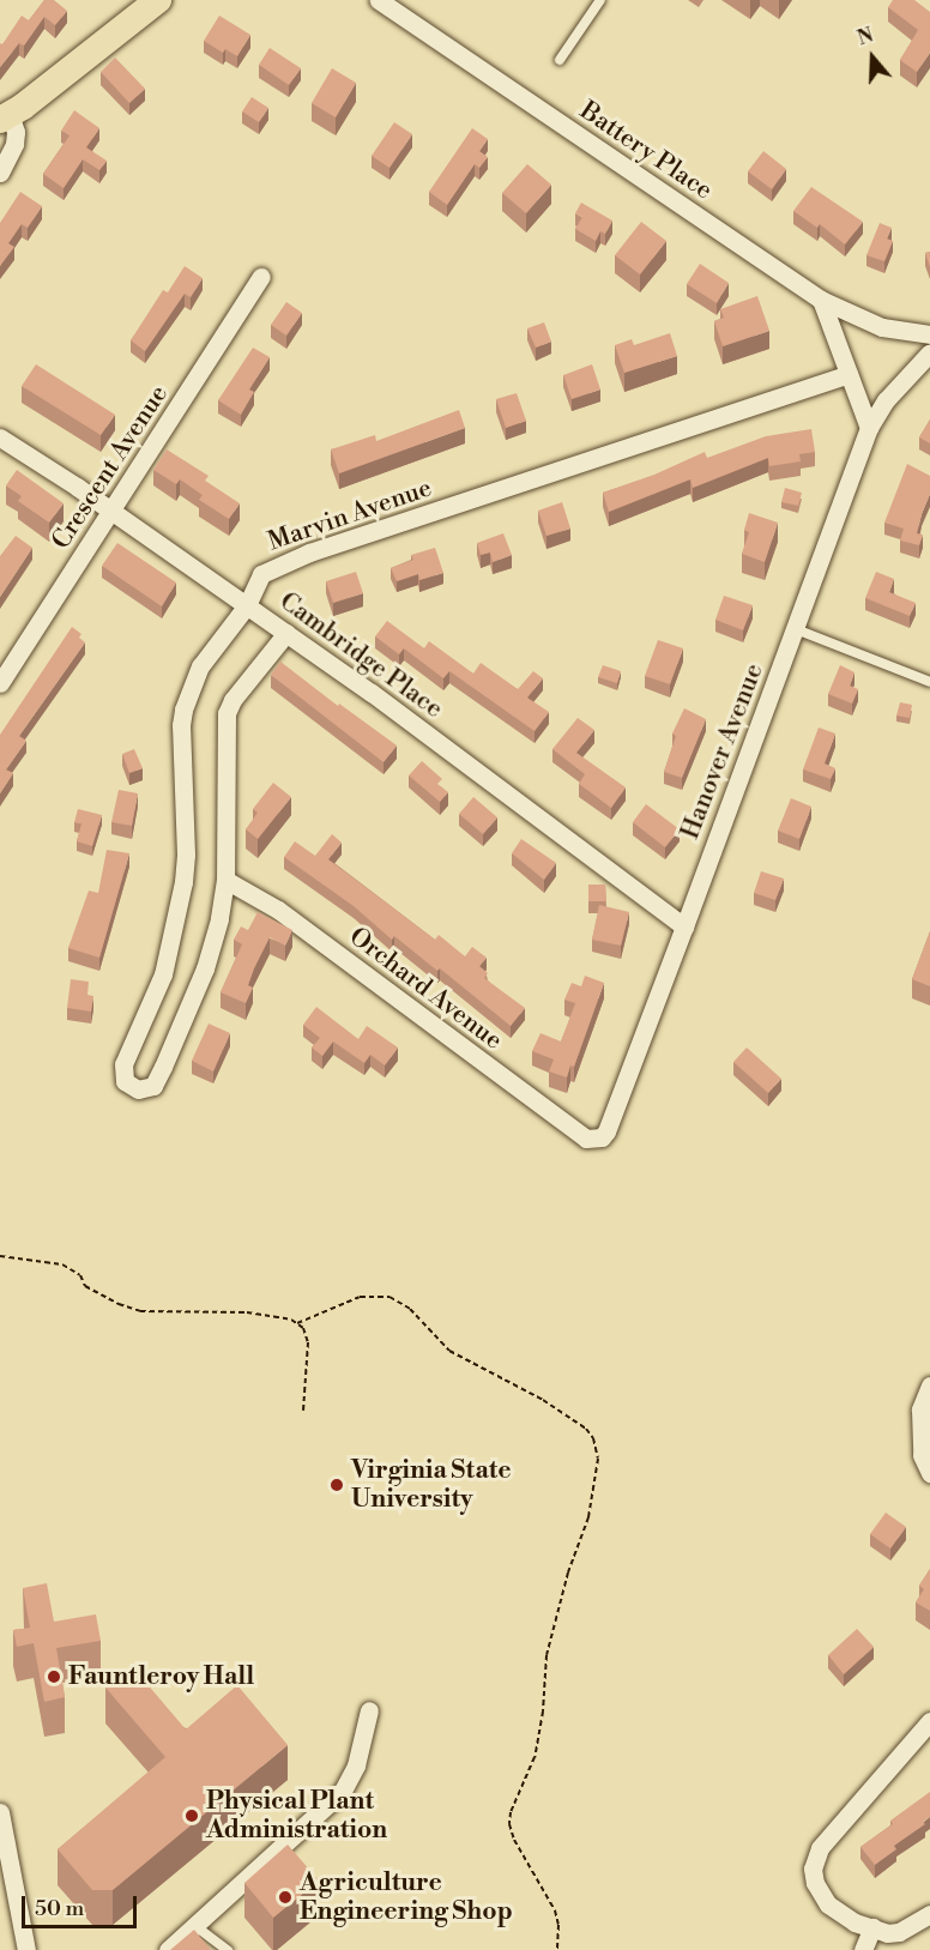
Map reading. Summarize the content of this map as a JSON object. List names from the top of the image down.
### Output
{
  "streets": {
    "street": [
      "Battery Place",
      "Crescent Avenue",
      "Marvin Avenue",
      "Cambridge Place",
      "Hanover Avenue",
      "Orchard Avenue"
    ]
  },
  "crossings": [
    ["Crescent Avenue", "Cambridge Place"],
    ["Marvin Avenue", "Cambridge Place"],
    ["Marvin Avenue", "Orchard Avenue"],
    ["Cambridge Place", "Hanover Avenue"],
    ["Hanover Avenue", "Orchard Avenue"]
  ],
  "places": [
    "Virginia State University",
    "Fauntleroy Hall",
    "Physical Plant Administration",
    "Agriculture Engineering Shop"
  ],
  "scale_bar": "50 m",
  "north": "top"
}
